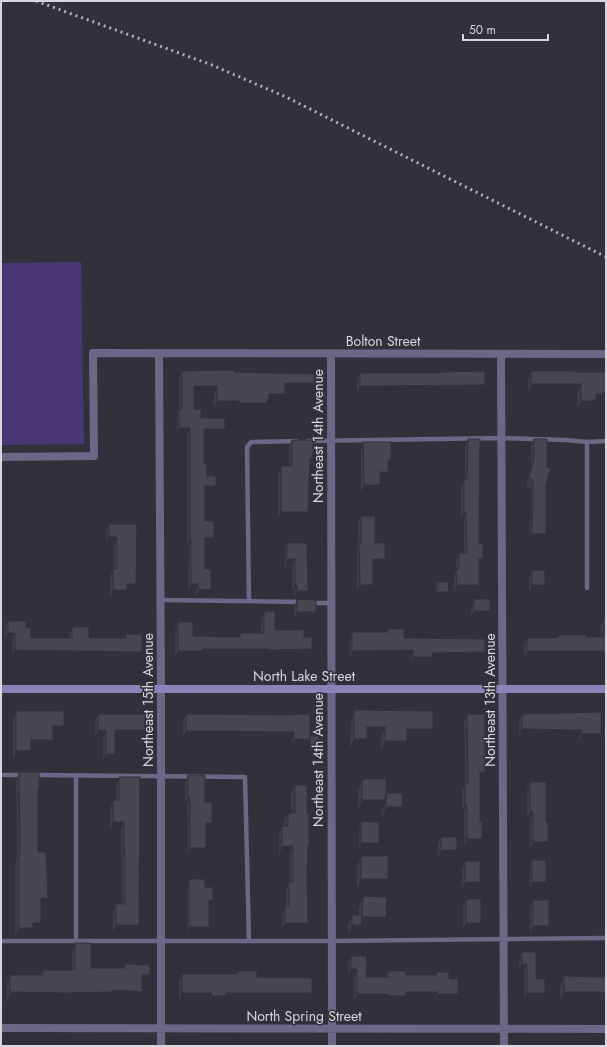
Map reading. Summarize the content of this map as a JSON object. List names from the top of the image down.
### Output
{
  "streets": {
    "street": [
      "Bolton Street",
      "Northeast 14th Avenue",
      "North Lake Street",
      "Northeast 15th Avenue",
      "Northeast 13th Avenue",
      "North Spring Street"
    ]
  },
  "crossings": [
    ["Bolton Street", "Northeast 14th Avenue"],
    ["Bolton Street", "Northeast 15th Avenue"],
    ["Bolton Street", "Northeast 13th Avenue"],
    ["Northeast 14th Avenue", "North Lake Street"],
    ["Northeast 14th Avenue", "North Spring Street"],
    ["North Lake Street", "Northeast 15th Avenue"],
    ["North Lake Street", "Northeast 13th Avenue"],
    ["Northeast 15th Avenue", "North Spring Street"],
    ["Northeast 13th Avenue", "North Spring Street"]
  ],
  "scale_bar": "50 m"
}
